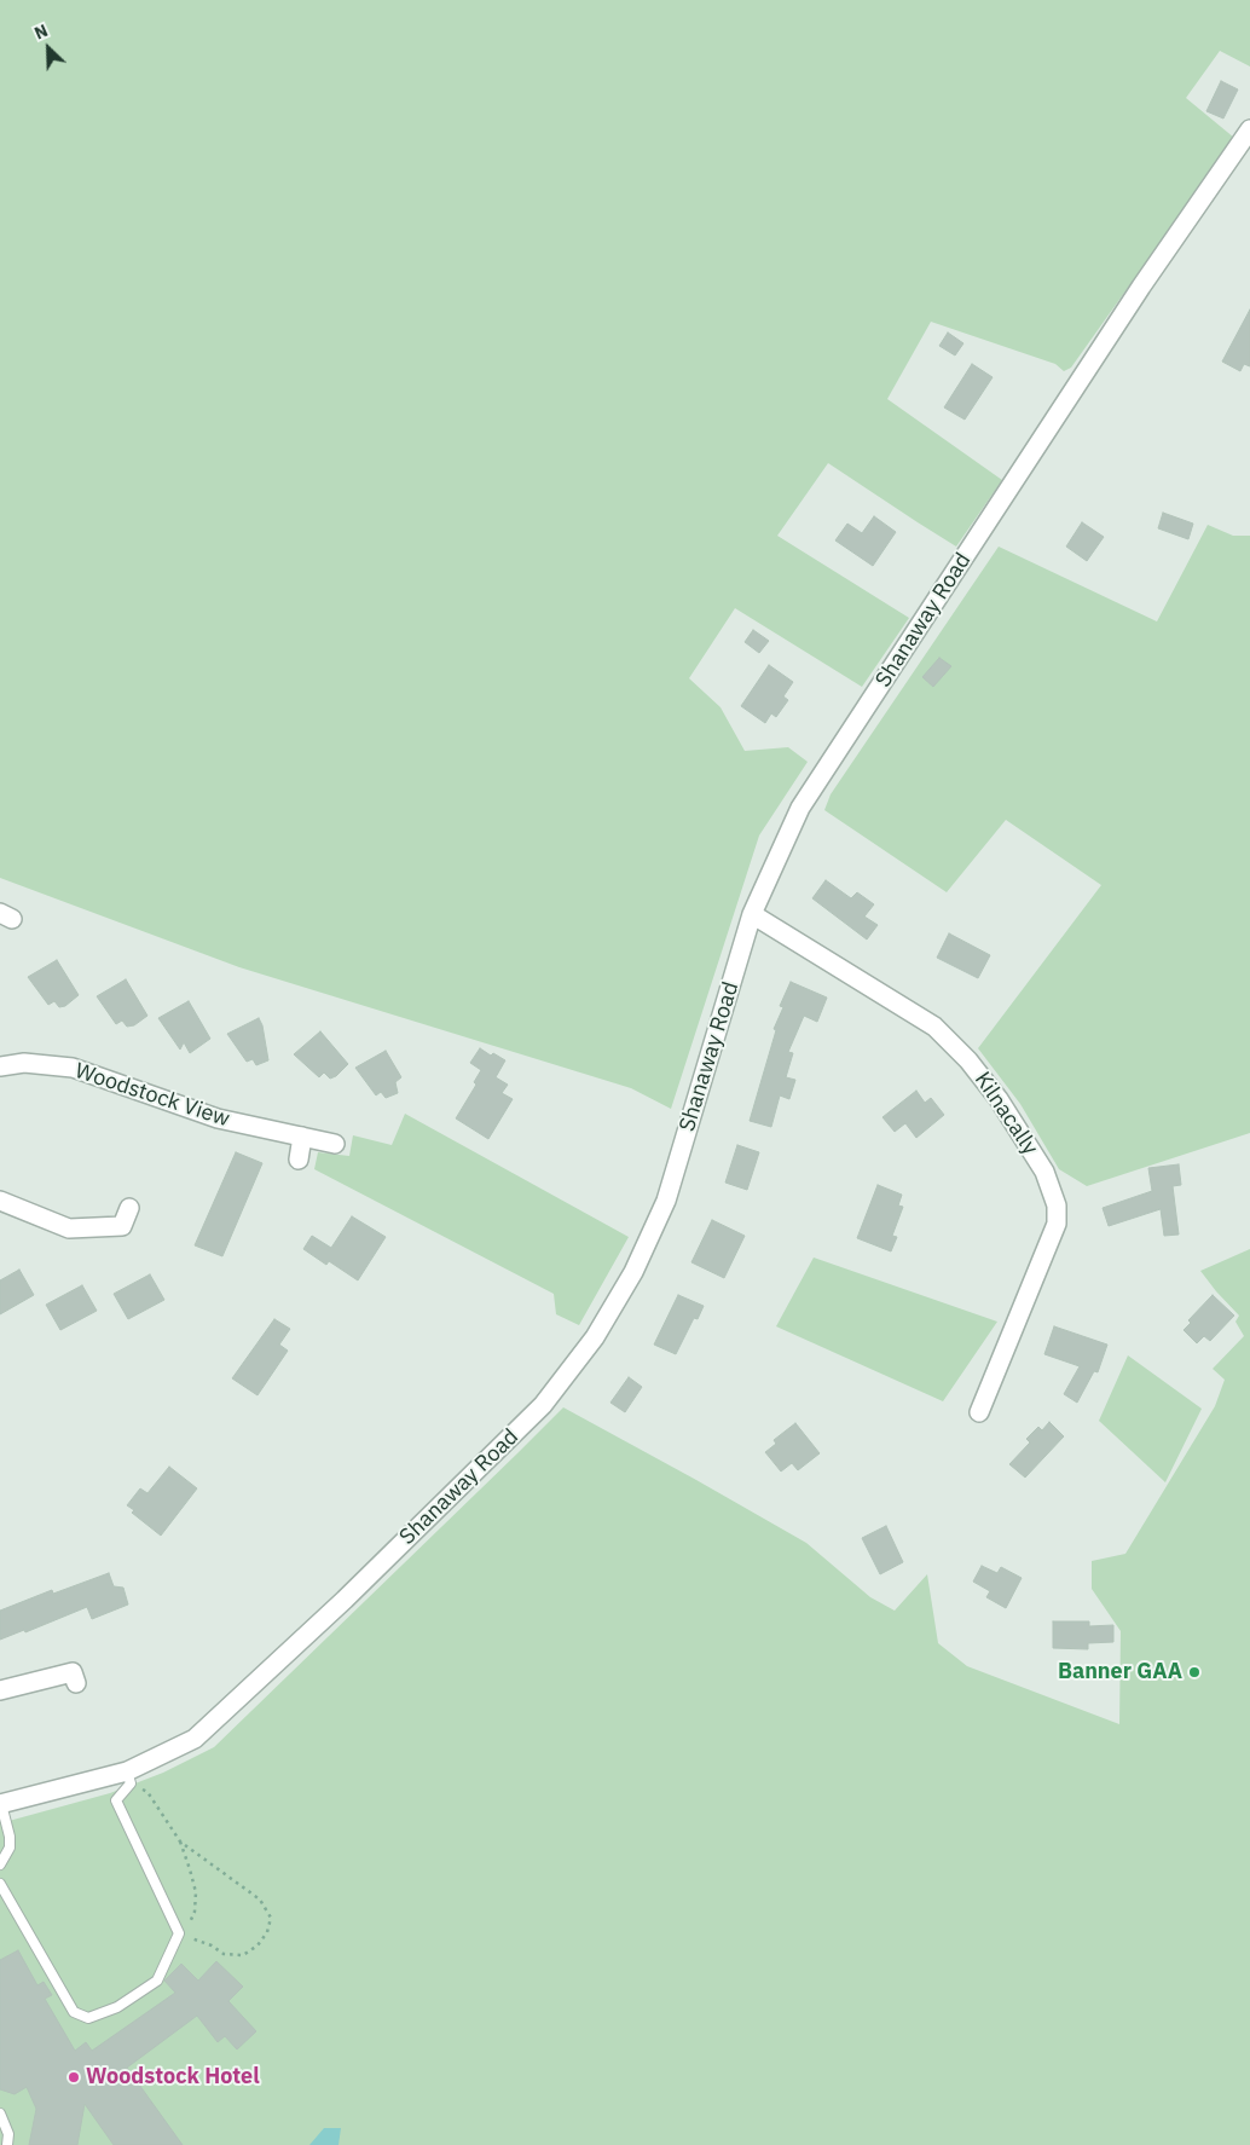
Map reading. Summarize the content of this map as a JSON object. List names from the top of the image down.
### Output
{
  "streets": {
    "street": ["Shanaway Road", "Woodstock View", "Kilnacally"]
  },
  "crossings": [
    ["Shanaway Road", "Kilnacally"]
  ],
  "places": ["Banner GAA", "Woodstock Hotel"],
  "north": "top left"
}
